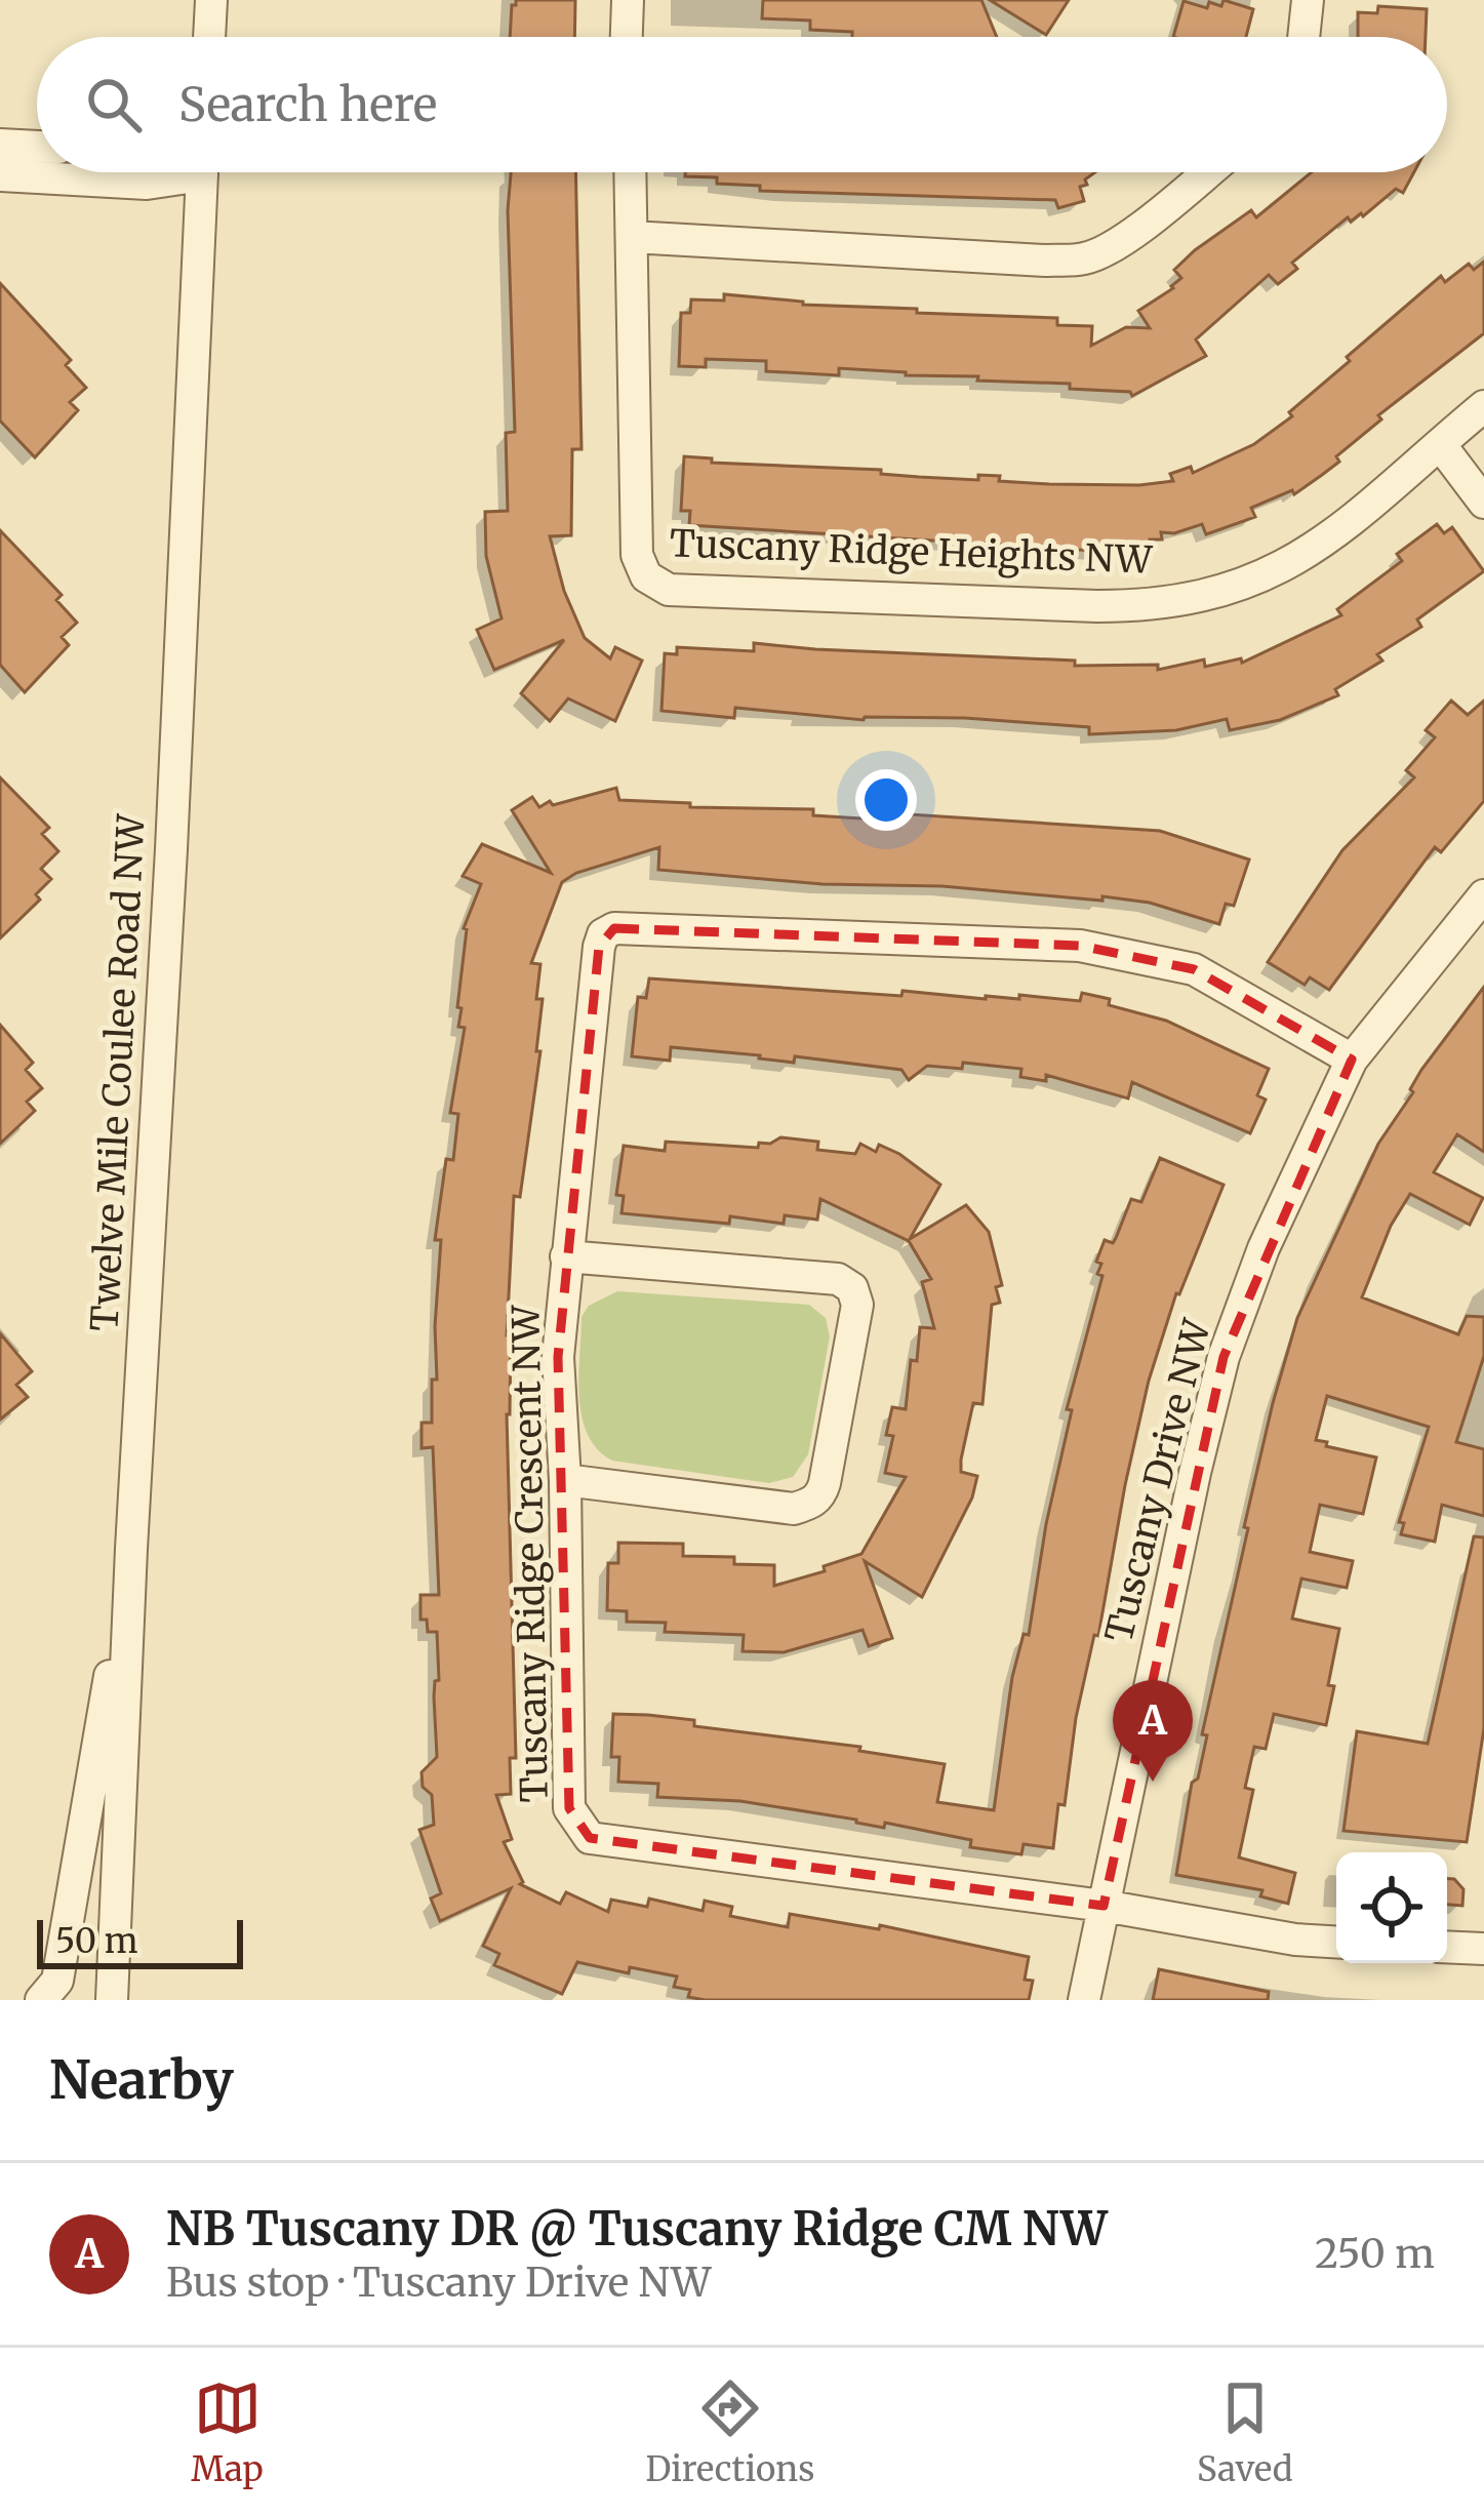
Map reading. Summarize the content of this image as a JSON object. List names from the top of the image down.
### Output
{
  "streets": {
    "street": [
      "Tuscany Ridge Heights NW",
      "Twelve Mile Coulee Road NW",
      "Tuscany Drive NW",
      "Tuscany Ridge Crescent NW"
    ]
  },
  "crossings": [
    ["Tuscany Drive NW", "Tuscany Ridge Crescent NW"]
  ],
  "scale_bar": "50 m",
  "page": {
    "search": "Search here",
    "pins": "A",
    "scale": "50 m",
    "heading": "Nearby",
    "list": [
      {
        "mark": "A",
        "name": "NB Tuscany DR @ Tuscany Ridge CM NW",
        "note": "Bus stop · Tuscany Drive NW",
        "value": "250 m"
      }
    ],
    "nav": ["Map", "Directions", "Saved"]
  }
}
